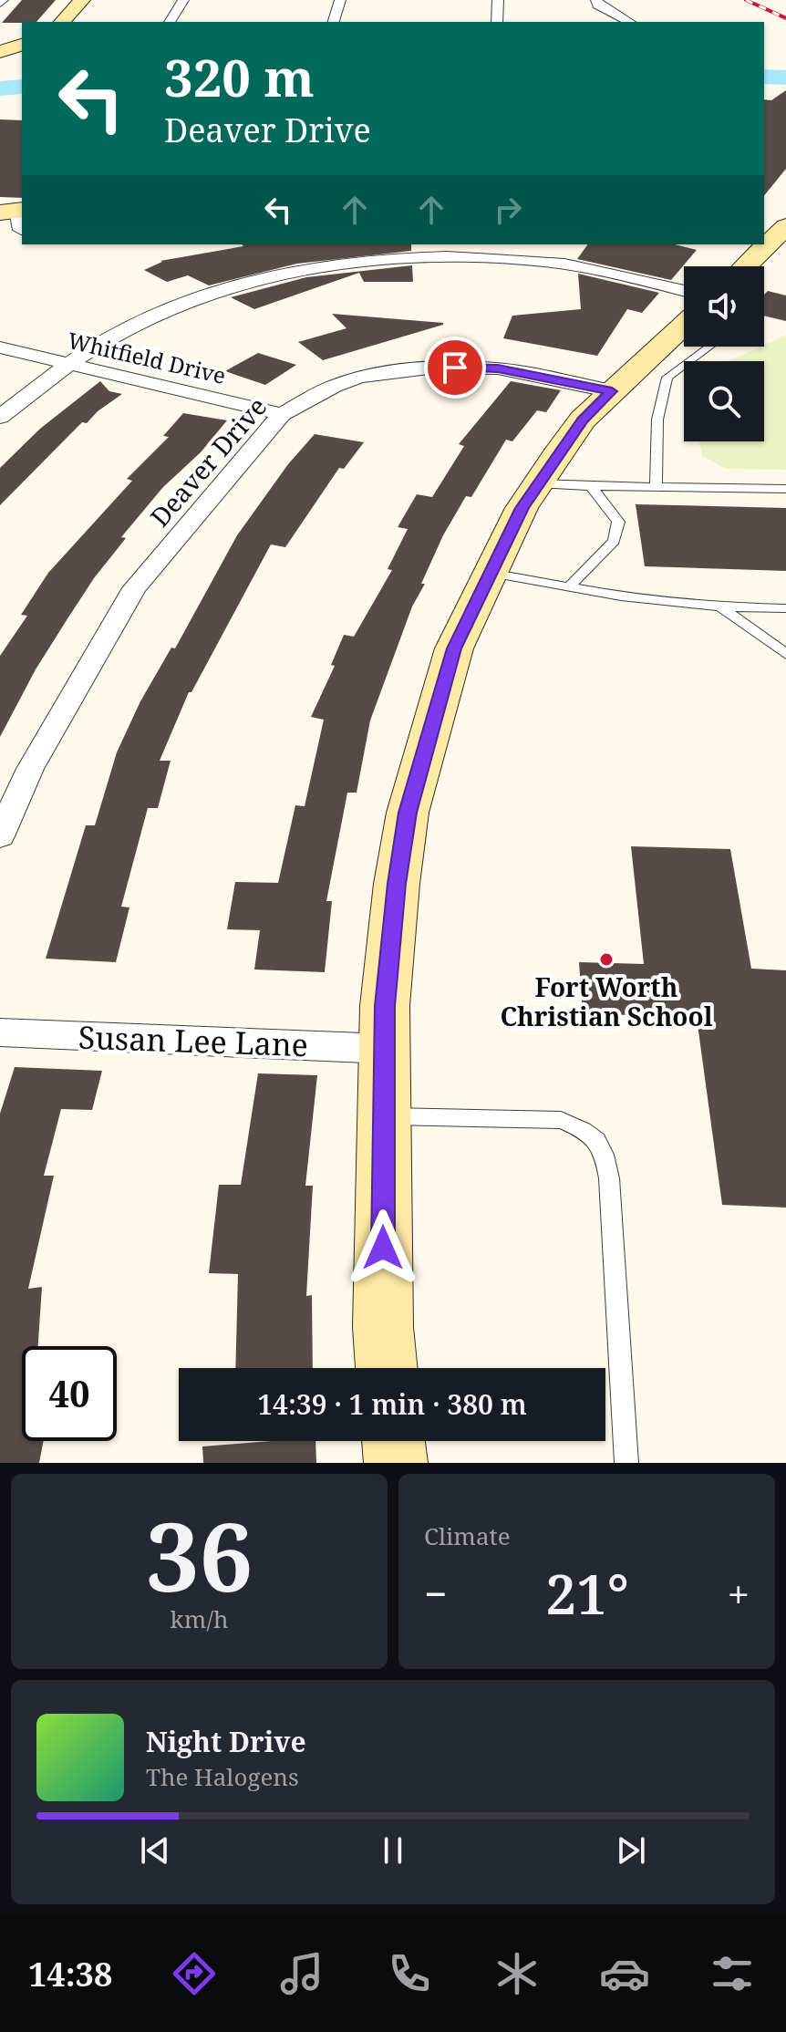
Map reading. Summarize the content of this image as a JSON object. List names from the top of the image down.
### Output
{
  "streets": {
    "street": ["Whitfield Drive", "Deaver Drive", "Susan Lee Lane"]
  },
  "crossings": [
    ["Whitfield Drive", "Deaver Drive"]
  ],
  "places": ["Fort Worth Christian School"],
  "page": {
    "turn": ["320 m", "Deaver Drive"],
    "limit": "40",
    "trip": "14:39 · 1 min · 380 m",
    "tile": [
      ["36", "km/h"],
      "Climate"
    ],
    "heat": ["−", "21°", "+"],
    "song": ["Night Drive", "The Halogens"],
    "tabs": "14:38"
  }
}
